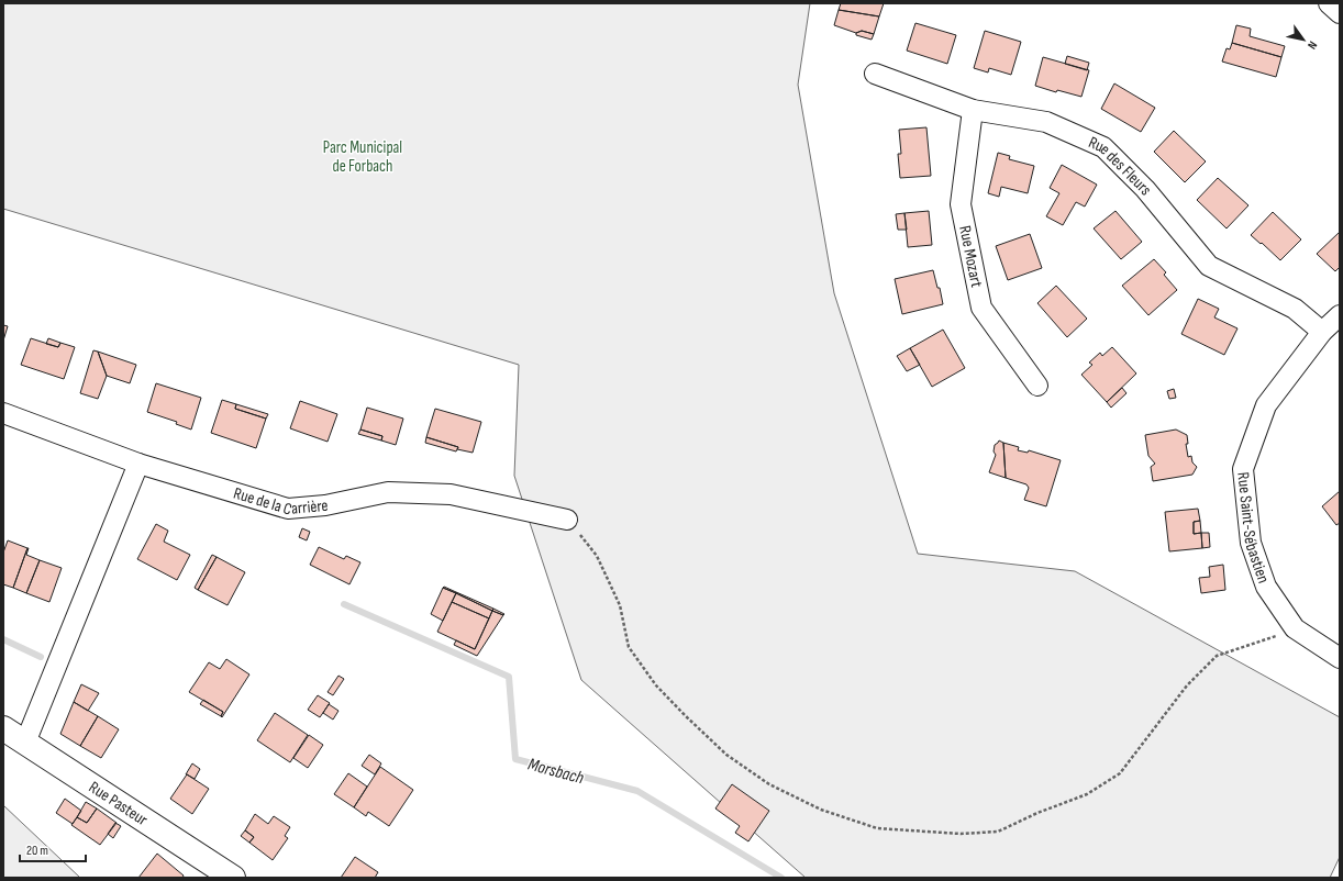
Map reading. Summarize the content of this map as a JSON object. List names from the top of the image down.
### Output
{
  "streets": {
    "main road": ["Rue Pasteur"],
    "street": [
      "Rue des Fleurs",
      "Rue Mozart",
      "Rue de la Carrière",
      "Rue Saint-Sébastien"
    ]
  },
  "crossings": [
    ["Rue des Fleurs", "Rue Mozart"],
    ["Rue des Fleurs", "Rue Saint-Sébastien"]
  ],
  "water": ["Morsbach"],
  "parks": ["Parc Municipal de Forbach"],
  "scale_bar": "20 m",
  "north": "bottom right"
}
